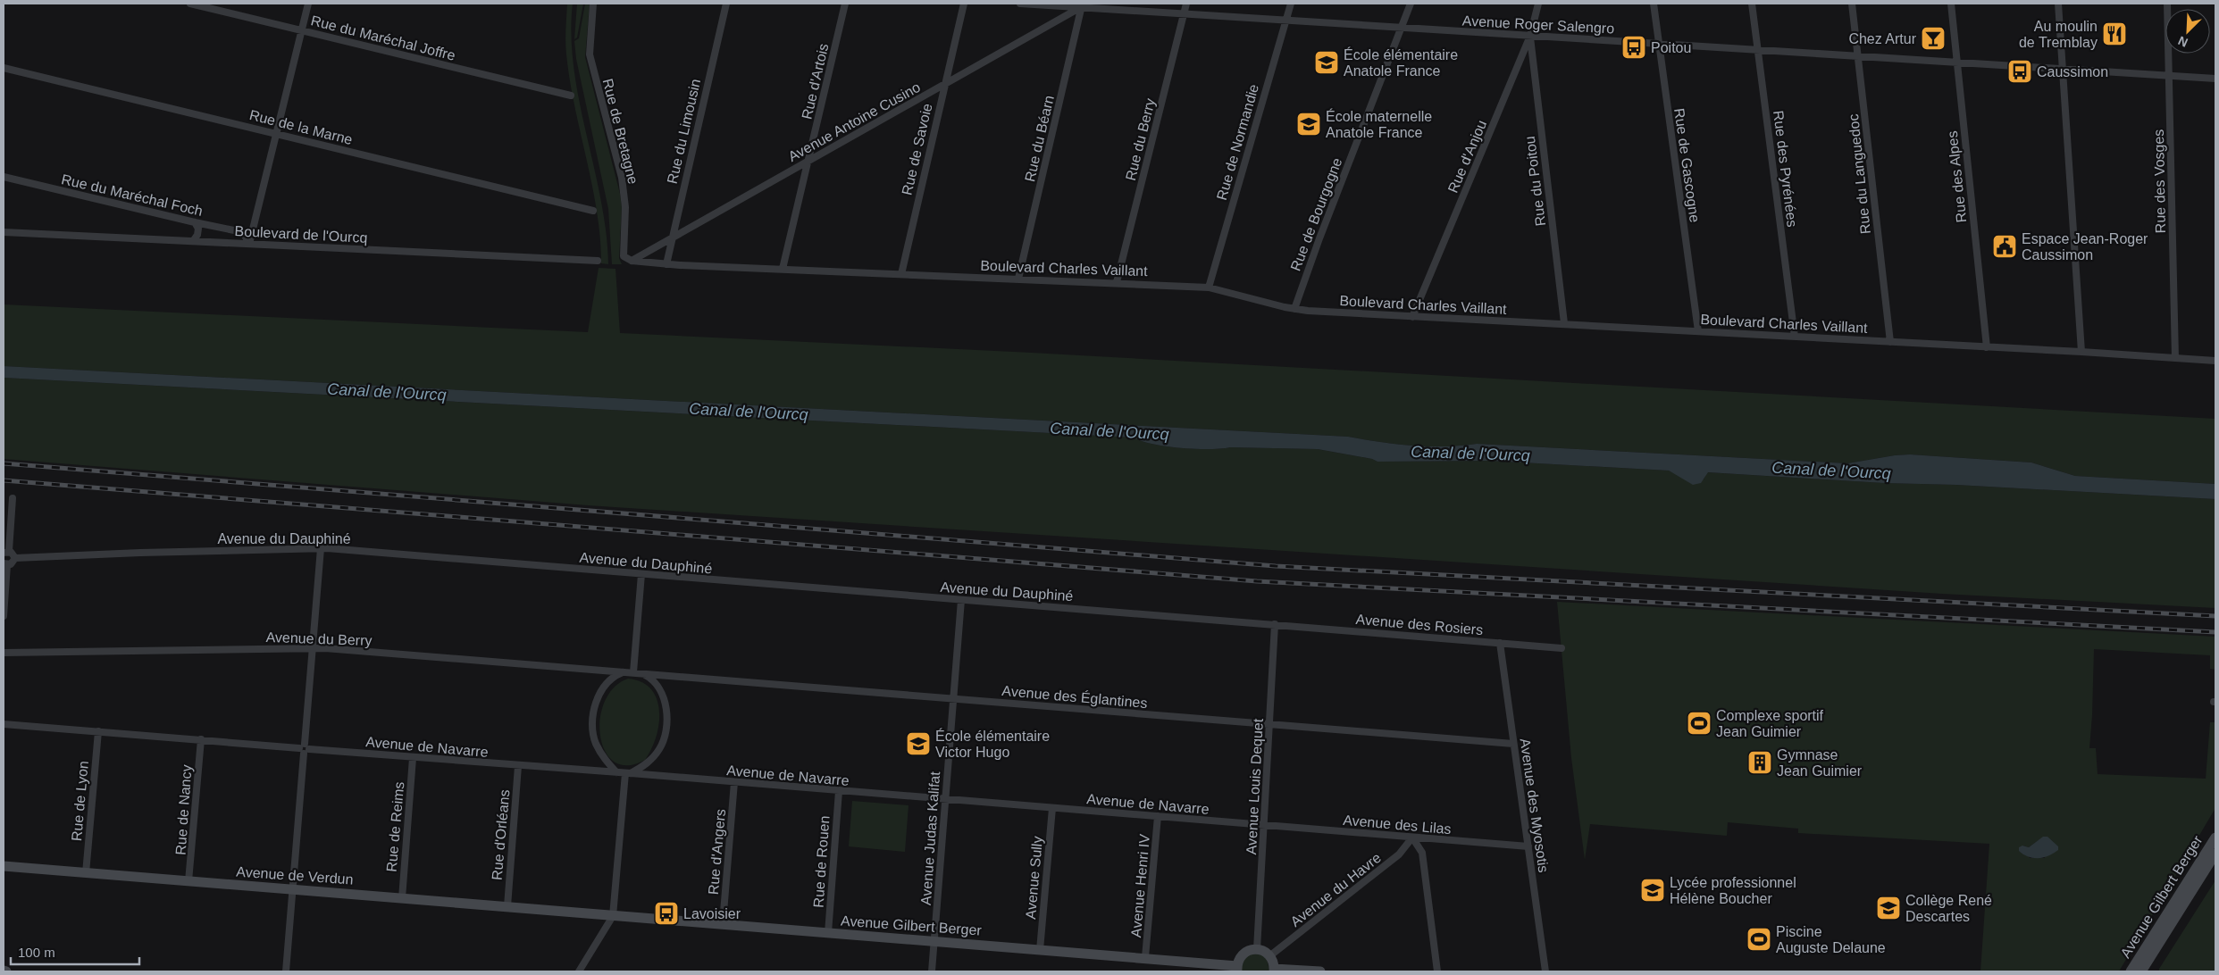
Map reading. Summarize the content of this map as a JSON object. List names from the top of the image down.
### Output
{
  "streets": {
    "street": [
      "Avenue Roger Salengro",
      "Rue du Maréchal Joffre",
      "Rue d'Artois",
      "Avenue Antoine Cusino",
      "Rue de la Marne",
      "Rue de Bretagne",
      "Rue du Limousin",
      "Rue du Béarn",
      "Rue du Berry",
      "Rue de Normandie",
      "Rue de Savoie",
      "Rue d'Anjou",
      "Rue de Gascogne",
      "Rue des Pyrénées",
      "Rue du Languedoc",
      "Rue des Alpes",
      "Rue du Poitou",
      "Rue des Vosges",
      "Rue du Maréchal Foch",
      "Rue de Bourgogne",
      "Boulevard de l'Ourcq",
      "Boulevard Charles Vaillant",
      "Avenue du Dauphiné",
      "Avenue des Rosiers",
      "Avenue du Berry",
      "Avenue des Églantines",
      "Avenue de Navarre",
      "Avenue Louis Dequet",
      "Rue de Lyon",
      "Avenue des Myosotis",
      "Rue de Nancy",
      "Avenue des Lilas",
      "Rue de Reims",
      "Rue d'Orléans",
      "Avenue Judas Kalifat",
      "Rue d'Angers",
      "Rue de Rouen",
      "Avenue de Verdun",
      "Avenue Sully",
      "Avenue Henri IV",
      "Avenue du Havre",
      "Avenue Gilbert Berger"
    ]
  },
  "crossings": [
    ["Avenue Roger Salengro", "Avenue Antoine Cusino"],
    ["Avenue Roger Salengro", "Rue du Béarn"],
    ["Avenue Roger Salengro", "Rue du Berry"],
    ["Avenue Roger Salengro", "Rue de Normandie"],
    ["Avenue Roger Salengro", "Rue d'Anjou"],
    ["Avenue Roger Salengro", "Rue de Gascogne"],
    ["Avenue Roger Salengro", "Rue des Pyrénées"],
    ["Avenue Roger Salengro", "Rue du Languedoc"],
    ["Avenue Roger Salengro", "Rue des Alpes"],
    ["Avenue Roger Salengro", "Rue du Poitou"],
    ["Avenue Roger Salengro", "Rue des Vosges"],
    ["Avenue Roger Salengro", "Rue de Bourgogne"],
    ["Rue d'Artois", "Avenue Antoine Cusino"],
    ["Rue d'Artois", "Boulevard Charles Vaillant"],
    ["Avenue Antoine Cusino", "Rue de Bretagne"],
    ["Avenue Antoine Cusino", "Rue du Limousin"],
    ["Avenue Antoine Cusino", "Rue du Béarn"],
    ["Avenue Antoine Cusino", "Rue de Savoie"],
    ["Avenue Antoine Cusino", "Boulevard Charles Vaillant"],
    ["Rue de Bretagne", "Boulevard Charles Vaillant"],
    ["Rue du Limousin", "Boulevard Charles Vaillant"],
    ["Rue du Béarn", "Boulevard Charles Vaillant"],
    ["Rue du Berry", "Boulevard Charles Vaillant"],
    ["Rue de Normandie", "Boulevard Charles Vaillant"],
    ["Rue de Savoie", "Boulevard Charles Vaillant"],
    ["Rue d'Anjou", "Rue du Poitou"],
    ["Rue d'Anjou", "Boulevard Charles Vaillant"],
    ["Rue de Gascogne", "Boulevard Charles Vaillant"],
    ["Rue des Pyrénées", "Boulevard Charles Vaillant"],
    ["Rue du Languedoc", "Boulevard Charles Vaillant"],
    ["Rue des Alpes", "Boulevard Charles Vaillant"],
    ["Rue du Poitou", "Boulevard Charles Vaillant"],
    ["Rue des Vosges", "Boulevard Charles Vaillant"],
    ["Rue du Maréchal Foch", "Boulevard de l'Ourcq"],
    ["Rue de Bourgogne", "Boulevard Charles Vaillant"],
    ["Avenue du Dauphiné", "Avenue des Rosiers"],
    ["Avenue du Dauphiné", "Avenue Louis Dequet"],
    ["Avenue du Dauphiné", "Avenue Judas Kalifat"],
    ["Avenue des Rosiers", "Avenue Louis Dequet"],
    ["Avenue des Rosiers", "Avenue des Myosotis"],
    ["Avenue du Berry", "Avenue des Églantines"],
    ["Avenue du Berry", "Avenue de Navarre"],
    ["Avenue des Églantines", "Avenue de Navarre"],
    ["Avenue des Églantines", "Avenue Louis Dequet"],
    ["Avenue des Églantines", "Avenue des Myosotis"],
    ["Avenue des Églantines", "Avenue Judas Kalifat"],
    ["Avenue de Navarre", "Avenue Louis Dequet"],
    ["Avenue de Navarre", "Rue de Lyon"],
    ["Avenue de Navarre", "Rue de Nancy"],
    ["Avenue de Navarre", "Avenue des Lilas"],
    ["Avenue de Navarre", "Rue de Reims"],
    ["Avenue de Navarre", "Rue d'Orléans"],
    ["Avenue de Navarre", "Avenue Judas Kalifat"],
    ["Avenue de Navarre", "Rue d'Angers"],
    ["Avenue de Navarre", "Rue de Rouen"],
    ["Avenue de Navarre", "Avenue Sully"],
    ["Avenue de Navarre", "Avenue Henri IV"],
    ["Avenue Louis Dequet", "Avenue des Lilas"],
    ["Rue de Lyon", "Avenue de Verdun"],
    ["Avenue des Myosotis", "Avenue des Lilas"],
    ["Rue de Nancy", "Avenue de Verdun"],
    ["Avenue des Lilas", "Avenue du Havre"],
    ["Rue de Reims", "Avenue de Verdun"],
    ["Rue d'Orléans", "Avenue de Verdun"],
    ["Avenue Judas Kalifat", "Avenue Gilbert Berger"],
    ["Rue d'Angers", "Avenue Gilbert Berger"],
    ["Rue de Rouen", "Avenue Gilbert Berger"],
    ["Avenue de Verdun", "Avenue Gilbert Berger"],
    ["Avenue Sully", "Avenue Gilbert Berger"],
    ["Avenue Henri IV", "Avenue Gilbert Berger"]
  ],
  "water": ["Canal de l'Ourcq"],
  "places": {
    "restaurant": ["Au moulin de Tremblay"],
    "bar": ["Chez Artur"],
    "bus stop": ["Poitou", "Caussimon", "Lavoisier"],
    "school or university": [
      "École élémentaire Anatole France",
      "École maternelle Anatole France",
      "École élémentaire Victor Hugo",
      "Lycée professionnel Hélène Boucher",
      "Collège René Descartes"
    ],
    "public building": ["Espace Jean-Roger Caussimon"],
    "sports": ["Complexe sportif Jean Guimier", "Piscine Auguste Delaune"],
    "building": ["Gymnase Jean Guimier"]
  },
  "scale_bar": "100 m",
  "north": "bottom left"
}
